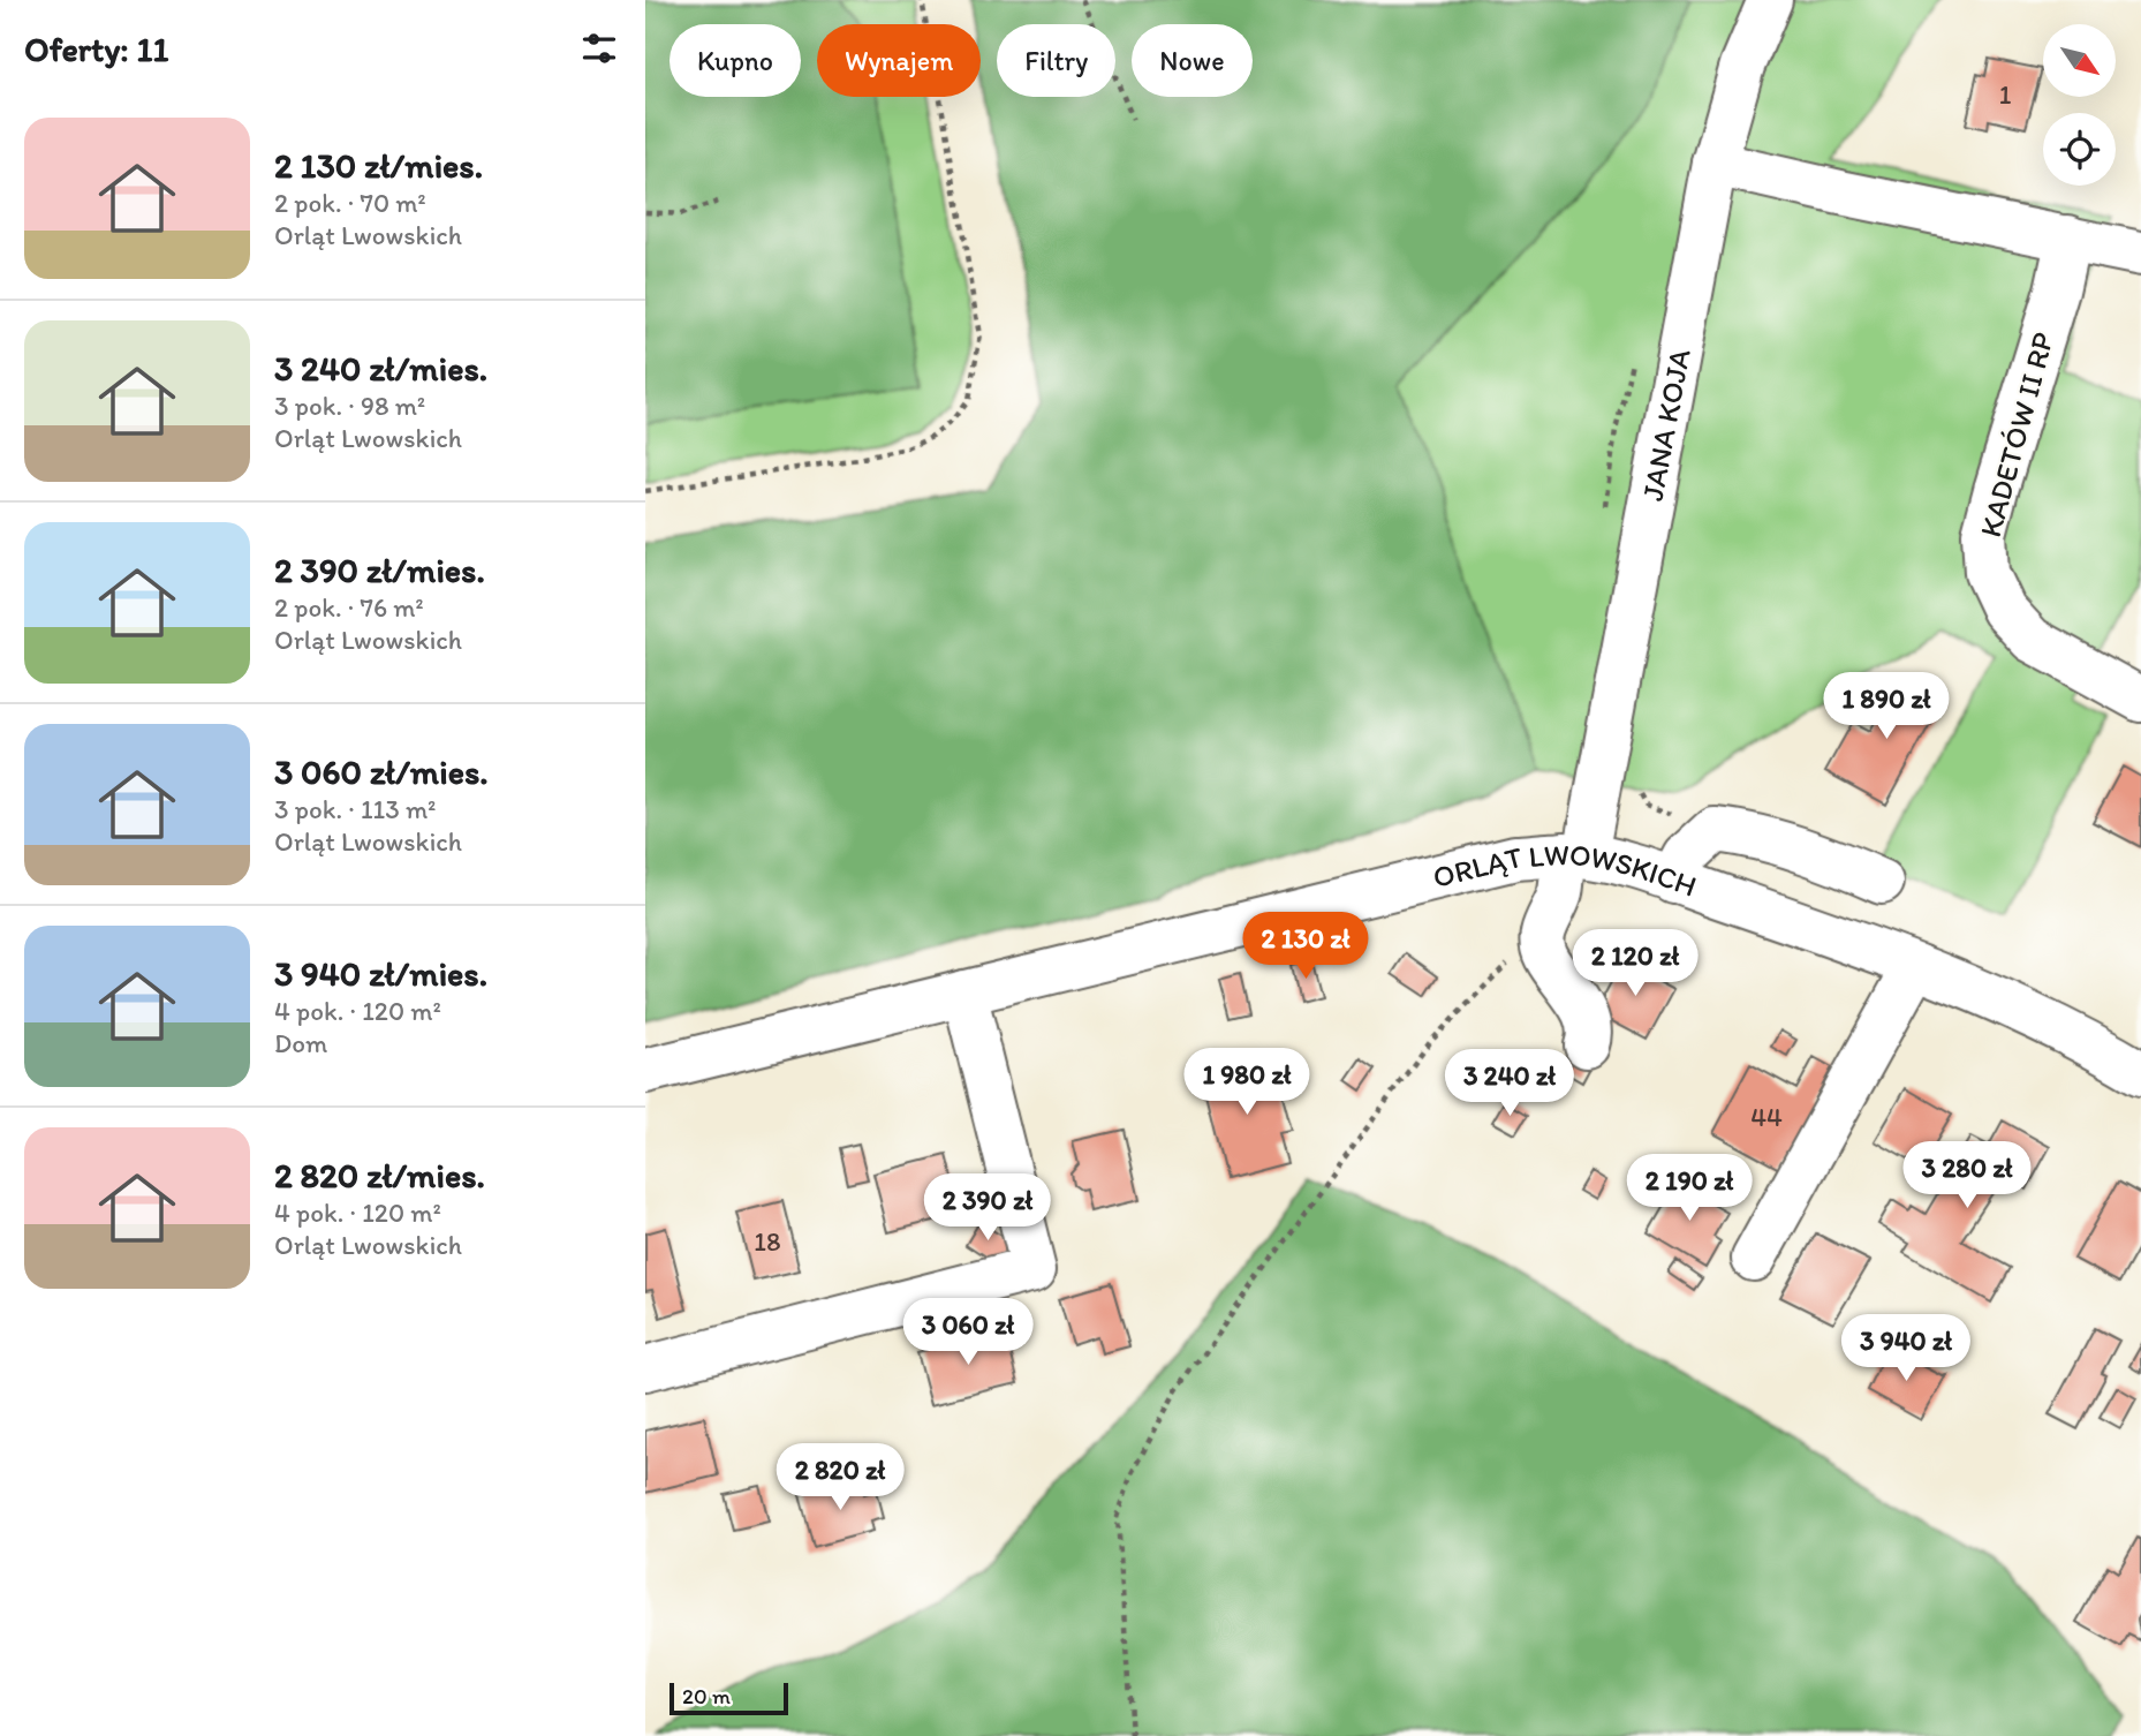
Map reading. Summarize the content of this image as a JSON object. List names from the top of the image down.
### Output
{
  "streets": {
    "street": ["JANA KOJA", "KADETÓW II RP", "ORLĄT LWOWSKICH"]
  },
  "crossings": [
    ["JANA KOJA", "ORLĄT LWOWSKICH"]
  ],
  "house_numbers": ["1", "44", "18"],
  "scale_bar": "20 m",
  "north": "bottom right",
  "page": {
    "heading": "Oferty: 11",
    "chip": [
      "Kupno",
      "Wynajem",
      "Filtry",
      "Nowe"
    ],
    "list": [
      {
        "name": "2 130 zł/mies.",
        "note": "2 pok. · 70 m² · Orląt Lwowskich"
      },
      {
        "name": "3 240 zł/mies.",
        "note": "3 pok. · 98 m² · Orląt Lwowskich"
      },
      {
        "name": "2 390 zł/mies.",
        "note": "2 pok. · 76 m² · Orląt Lwowskich"
      },
      {
        "name": "3 060 zł/mies.",
        "note": "3 pok. · 113 m² · Orląt Lwowskich"
      },
      {
        "name": "3 940 zł/mies.",
        "note": "4 pok. · 120 m² · Dom"
      },
      {
        "name": "2 820 zł/mies.",
        "note": "4 pok. · 120 m² · Orląt Lwowskich"
      }
    ],
    "price": [
      "1 890 zł",
      "2 130 zł",
      "2 120 zł",
      "1 980 zł",
      "3 240 zł",
      "3 280 zł",
      "2 190 zł",
      "2 390 zł",
      "3 060 zł",
      "3 940 zł",
      "2 820 zł"
    ],
    "scale": "20 m"
  }
}
